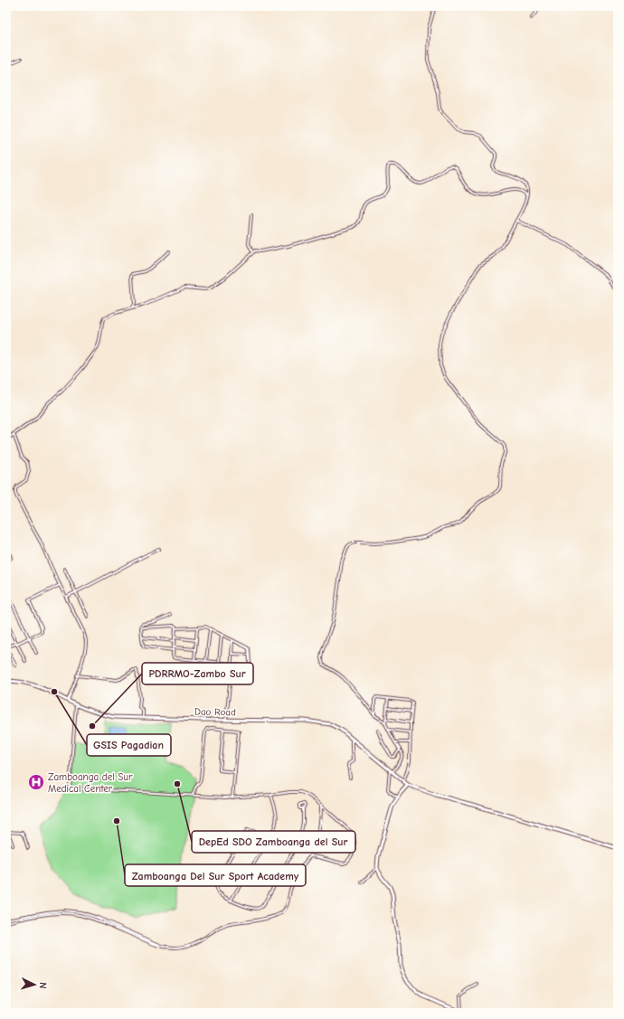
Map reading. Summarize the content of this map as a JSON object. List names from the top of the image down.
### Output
{
  "streets": {
    "street": ["Dao Road"]
  },
  "places": {
    "other": [
      "GSIS Pagadian",
      "PDRRMO-Zambo Sur",
      "DepEd SDO Zamboanga del Sur",
      "Zamboanga Del Sur Sport Academy"
    ],
    "hospital": ["Zamboanga del Sur Medical Center"]
  },
  "north": "right"
}
